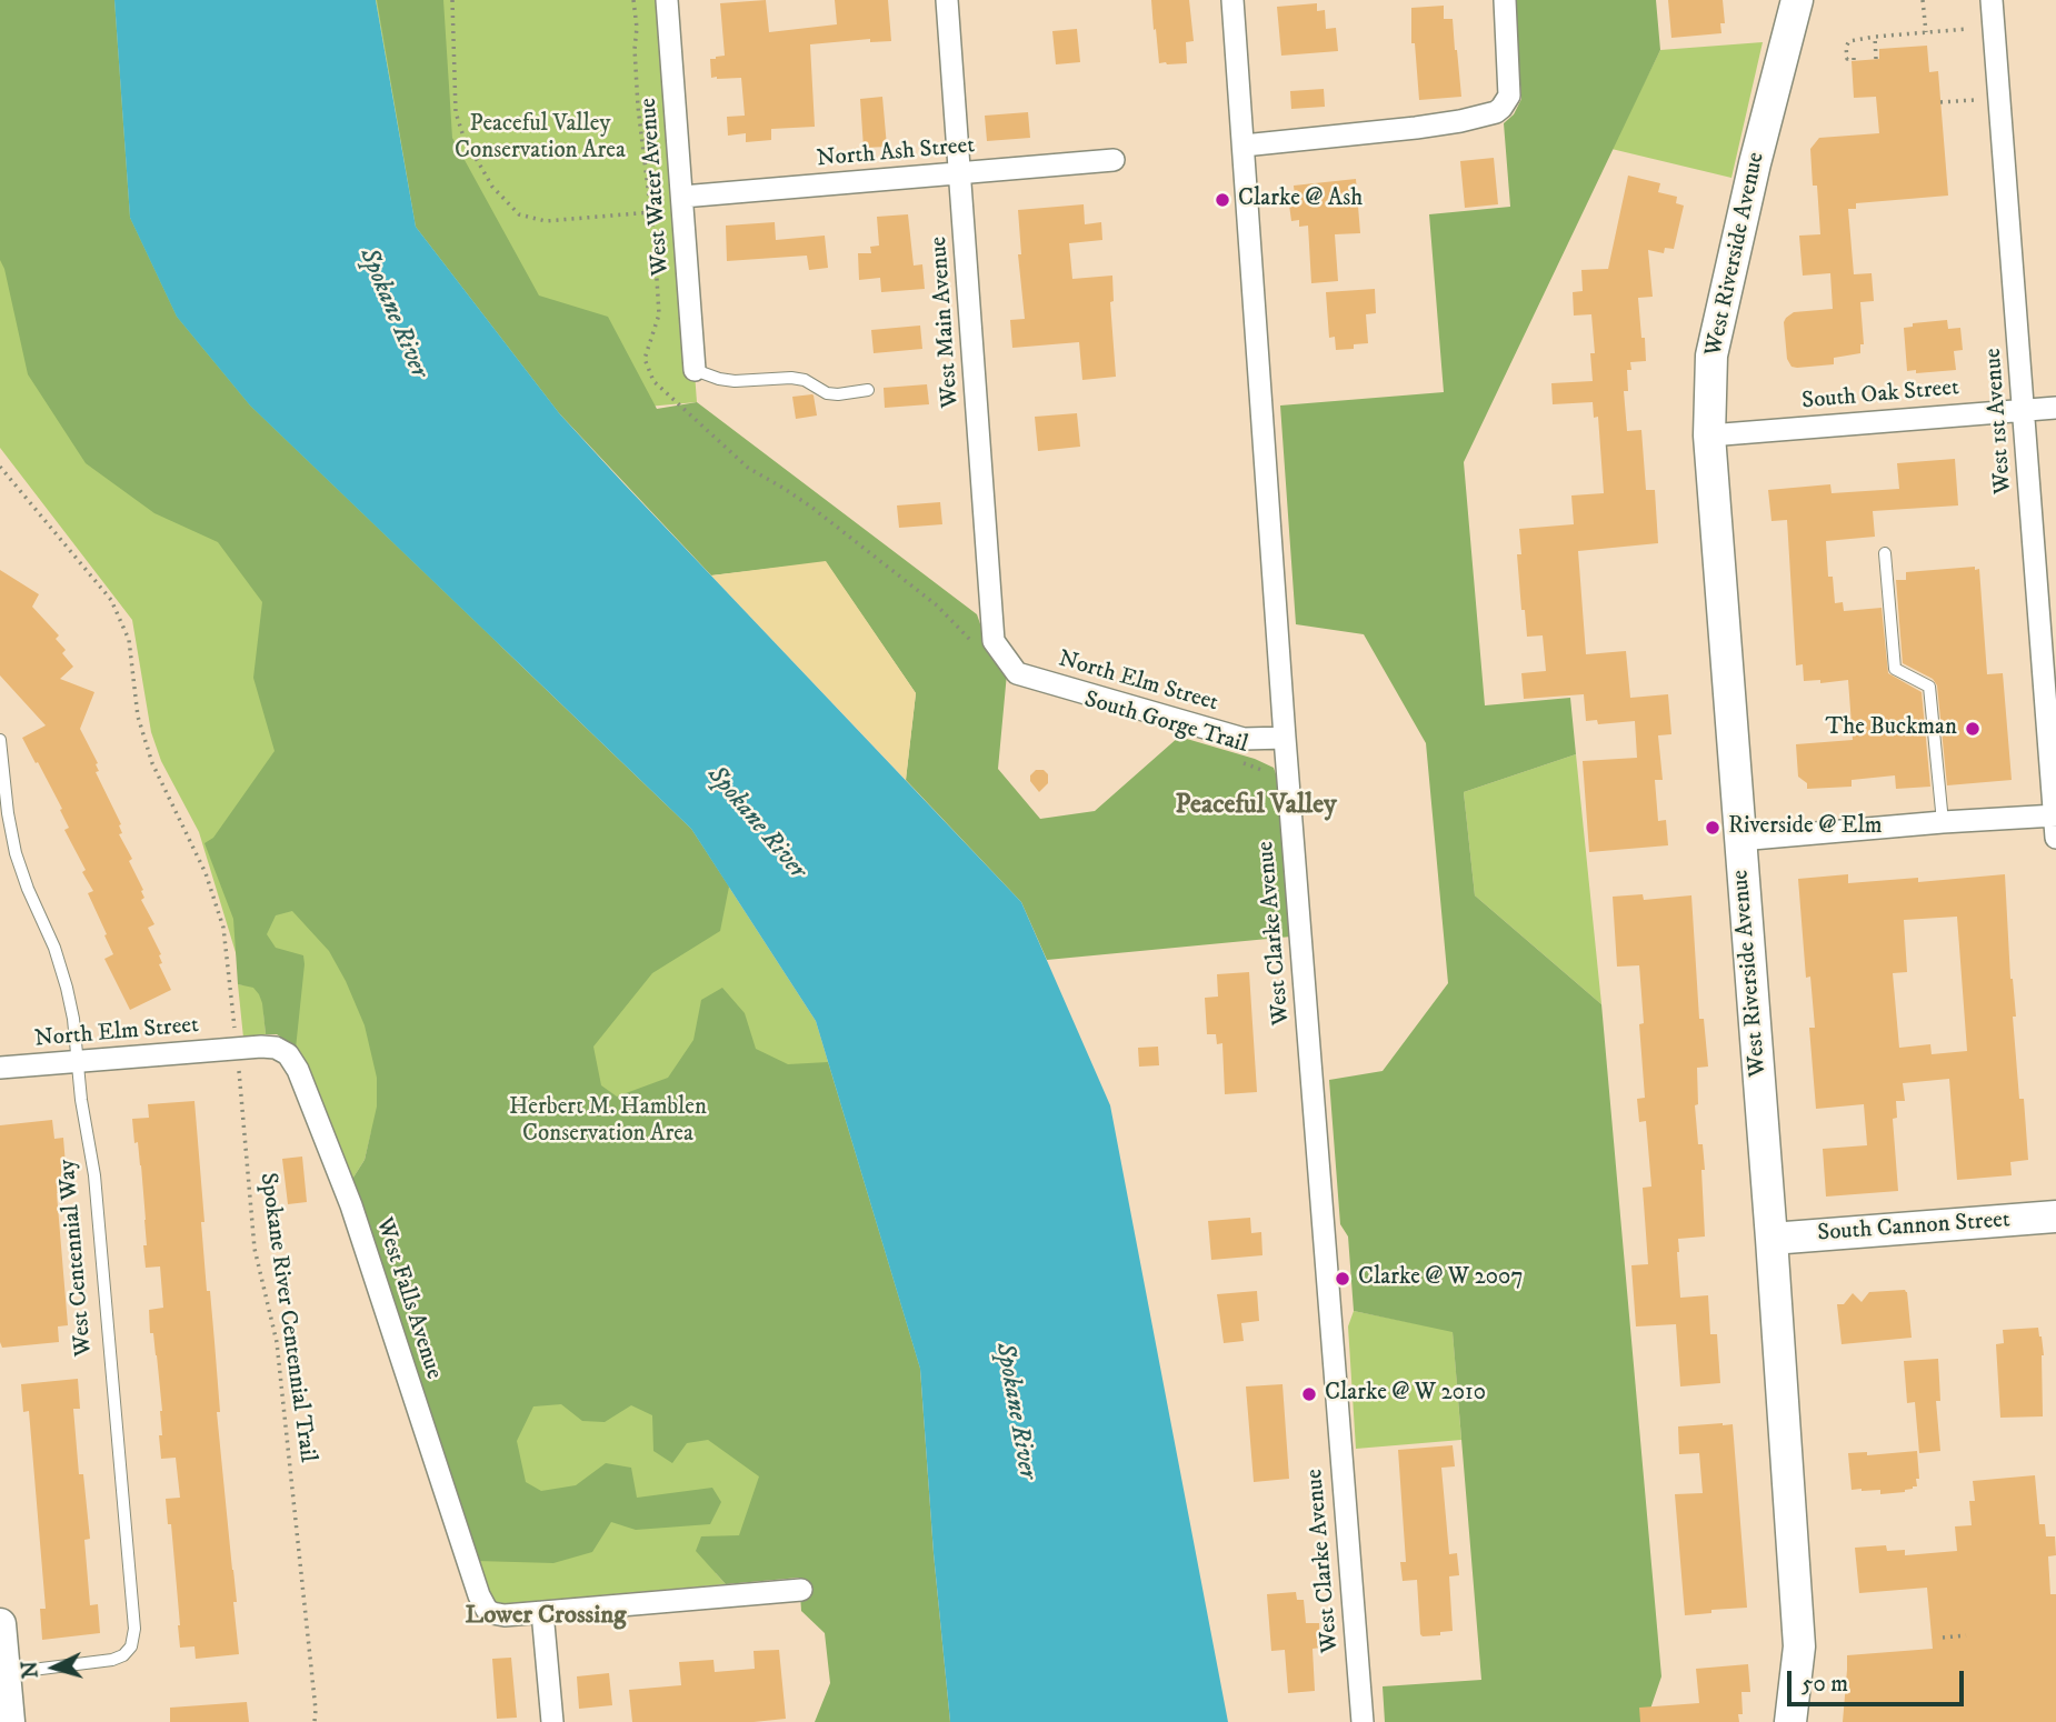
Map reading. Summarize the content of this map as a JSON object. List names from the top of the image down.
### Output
{
  "streets": {
    "main road": ["West Riverside Avenue", "South Cannon Street"],
    "street": [
      "North Ash Street",
      "West Water Avenue",
      "West Main Avenue",
      "South Oak Street",
      "West 1st Avenue",
      "North Elm Street",
      "West Clarke Avenue",
      "West Falls Avenue"
    ],
    "lane": ["West Centennial Way"],
    "path": ["South Gorge Trail", "Spokane River Centennial Trail"]
  },
  "crossings": [
    ["North Ash Street", "West Water Avenue"],
    ["North Ash Street", "West Main Avenue"],
    ["West Riverside Avenue", "South Oak Street"],
    ["West Riverside Avenue", "South Cannon Street"],
    ["West Main Avenue", "North Elm Street"],
    ["South Oak Street", "West 1st Avenue"],
    ["North Elm Street", "West Clarke Avenue"],
    ["North Elm Street", "West Centennial Way"],
    ["North Elm Street", "West Falls Avenue"],
    ["North Elm Street", "Spokane River Centennial Trail"],
    ["West Falls Avenue", "Spokane River Centennial Trail"]
  ],
  "districts": ["Peaceful Valley", "Lower Crossing"],
  "water": ["Spokane River"],
  "parks": ["Peaceful Valley Conservation Area", "Herbert M. Hamblen Conservation Area"],
  "places": [
    "Clarke @ Ash",
    "The Buckman",
    "Riverside @ Elm",
    "Clarke @ W 2007",
    "Clarke @ W 2010"
  ],
  "scale_bar": "50 m",
  "north": "left"
}
